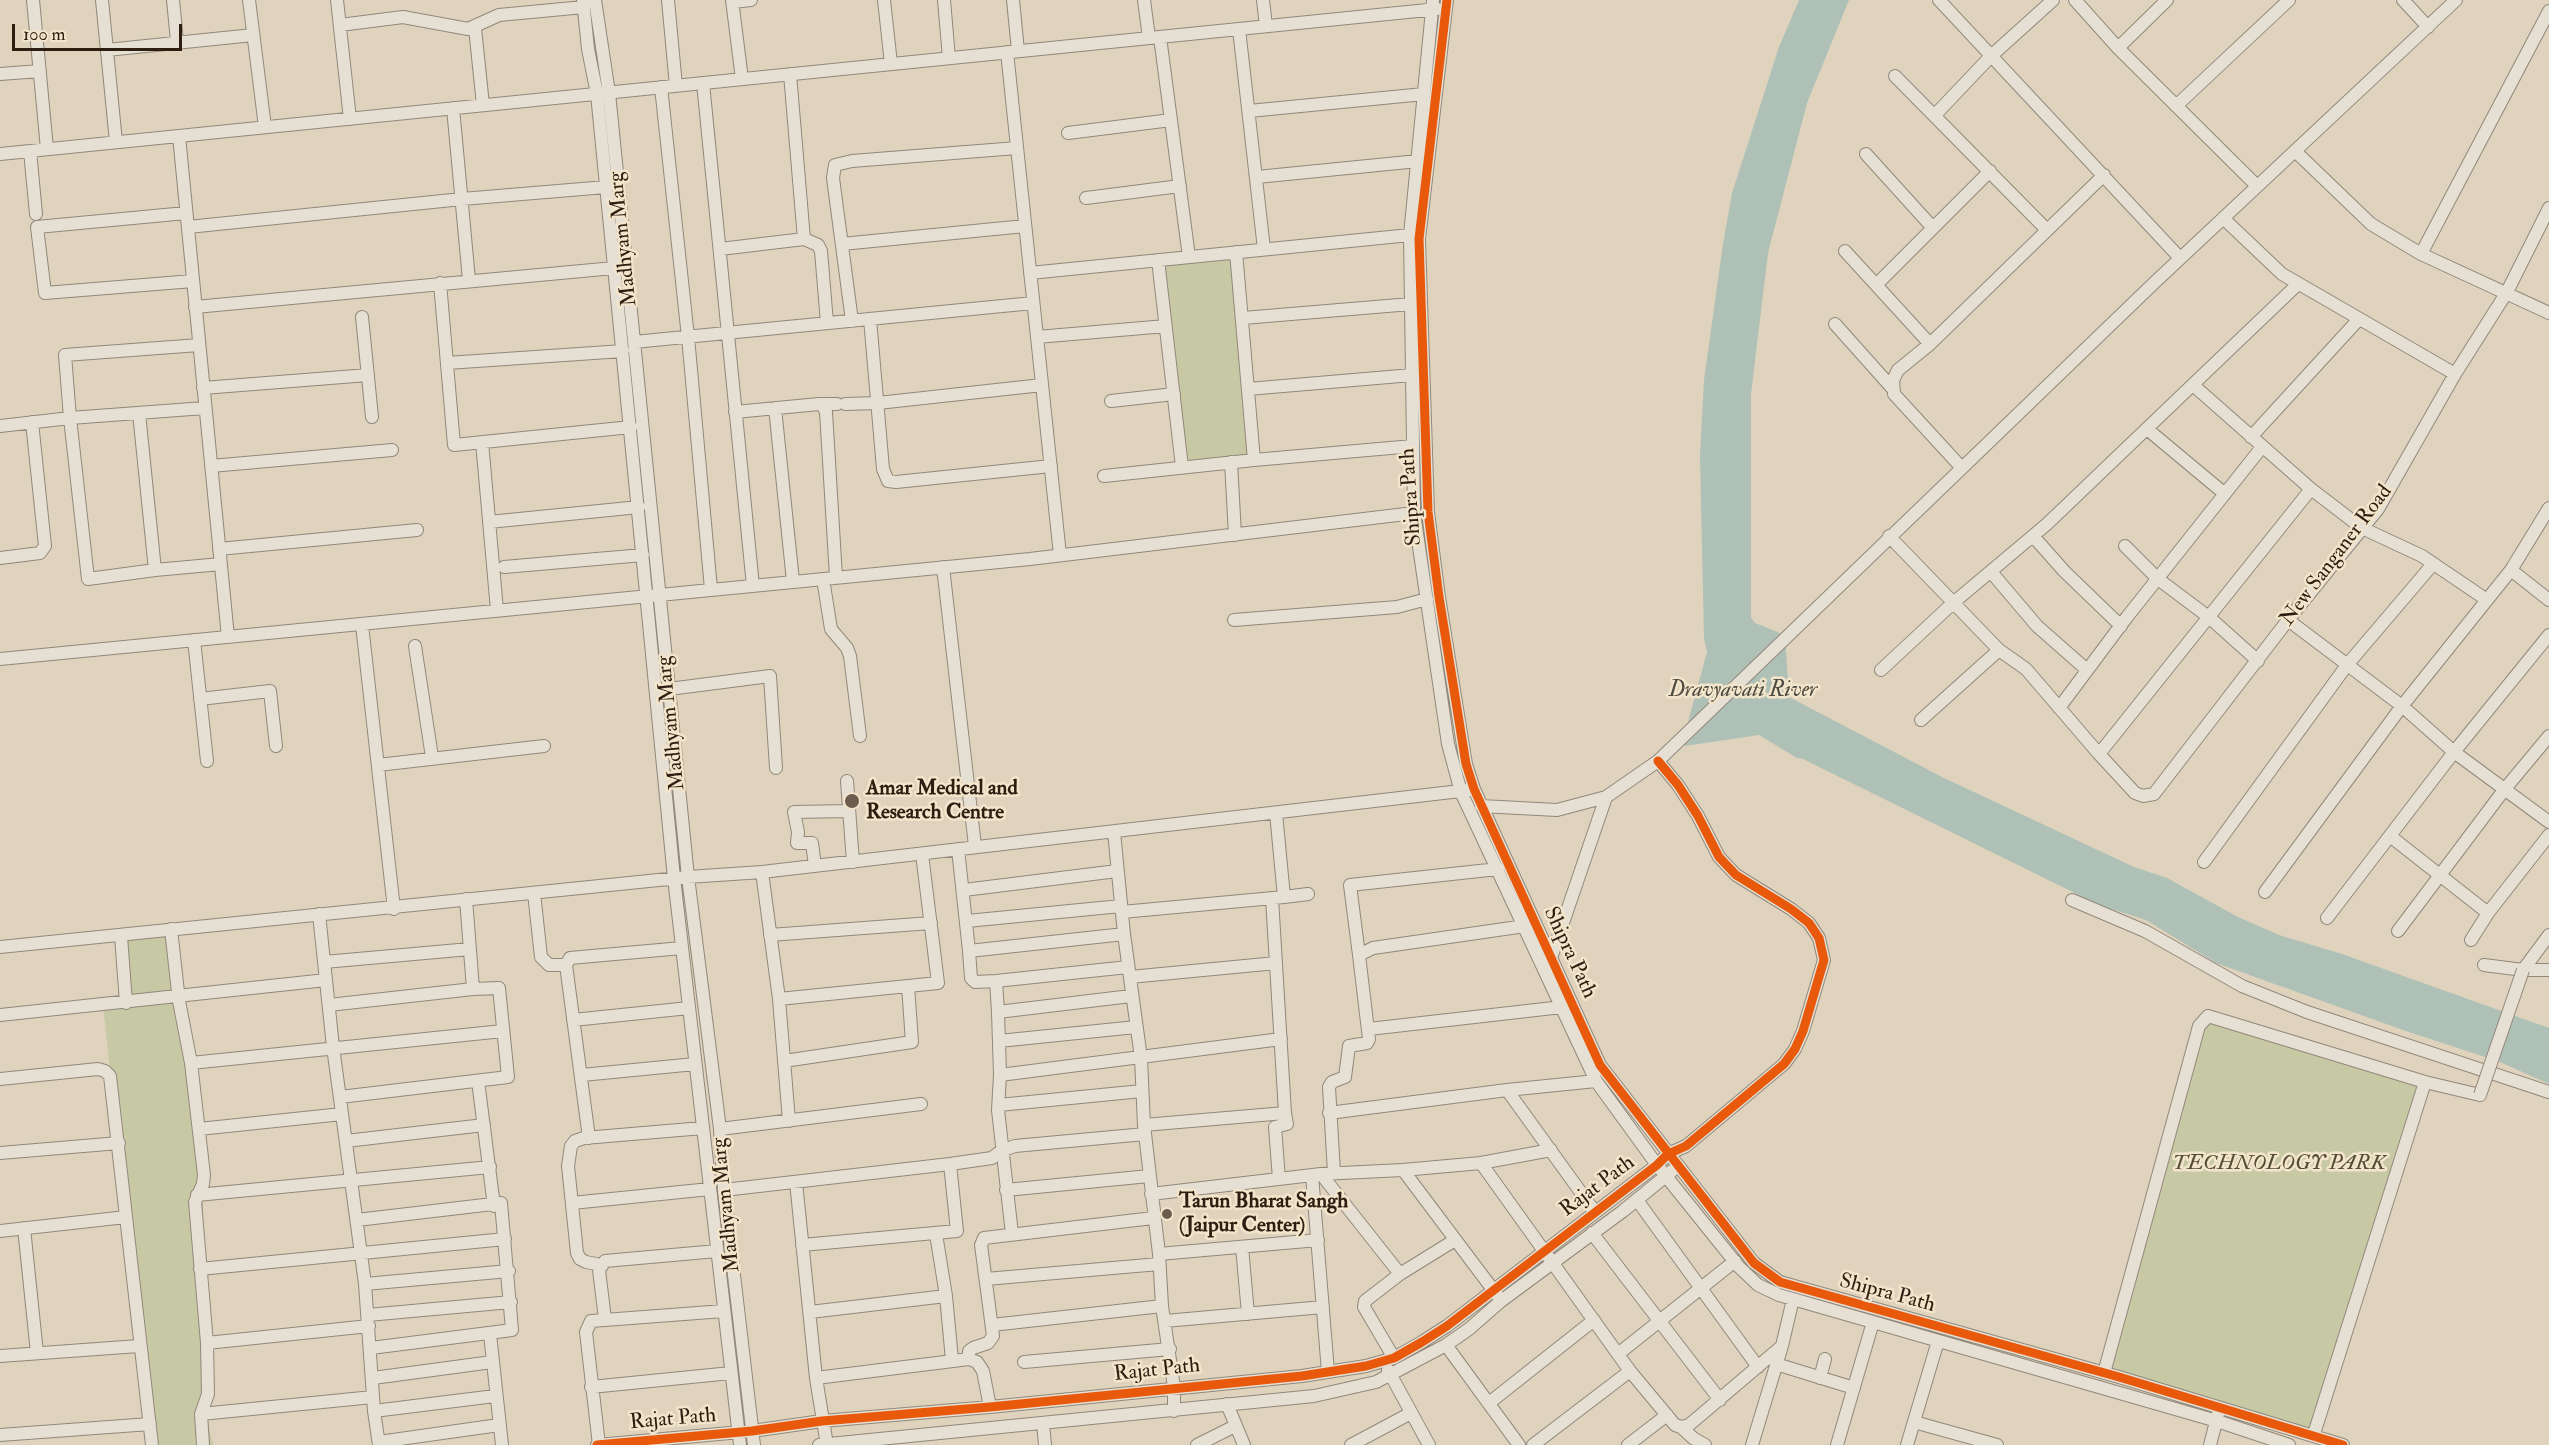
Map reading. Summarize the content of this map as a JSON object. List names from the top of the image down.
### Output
{
  "streets": {
    "street": [
      "Madhyam Marg",
      "Shipra Path",
      "New Sanganer Road",
      "Rajat Path"
    ]
  },
  "crossings": [
    ["Madhyam Marg", "Rajat Path"],
    ["Shipra Path", "Rajat Path"]
  ],
  "water": ["Dravyavati River"],
  "parks": ["TECHNOLOGY PARK"],
  "places": ["Amar Medical and Research Centre", "Tarun Bharat Sangh (Jaipur Center)"],
  "scale_bar": "100 m"
}
